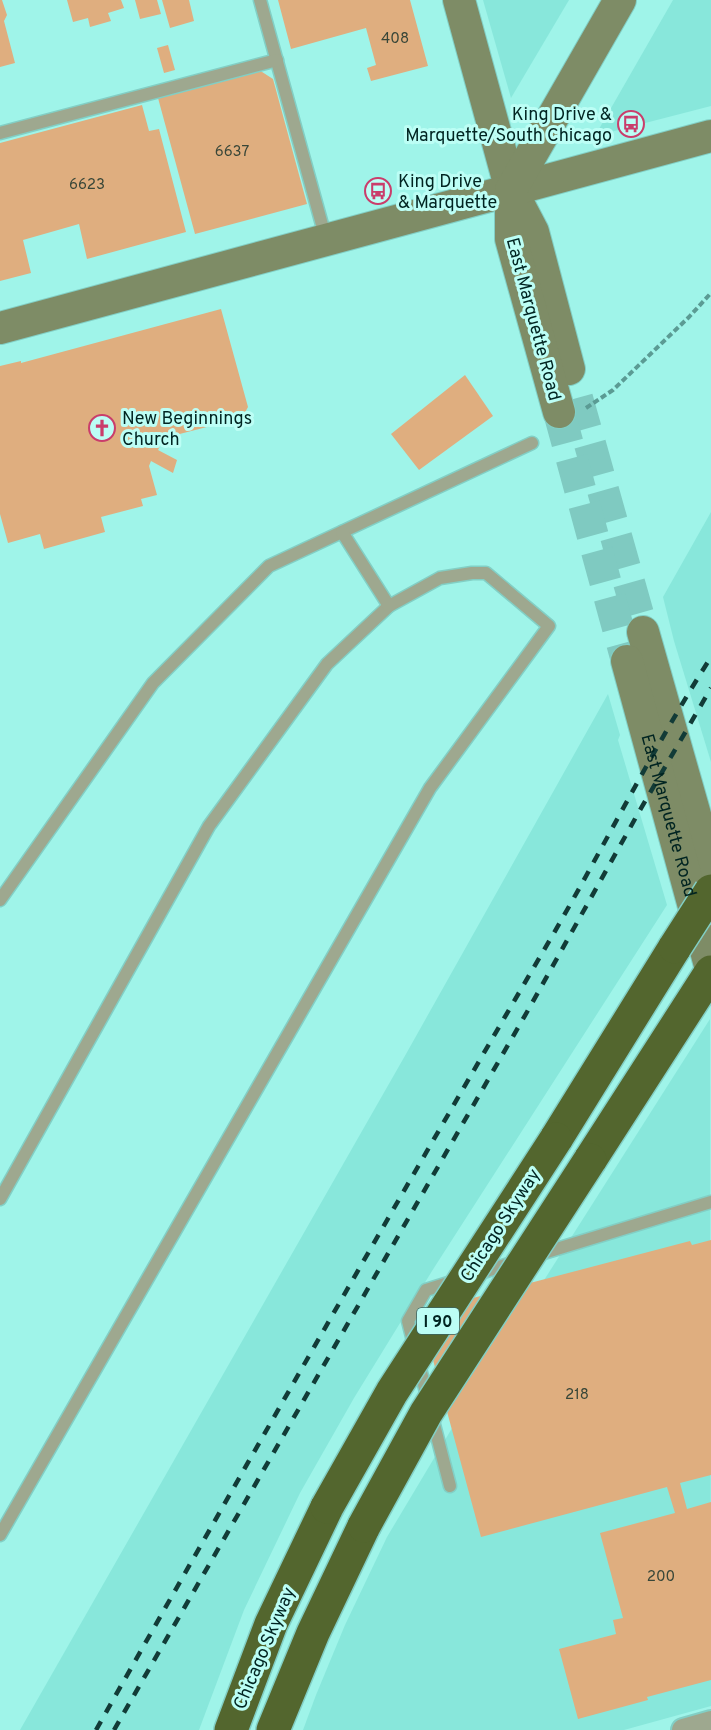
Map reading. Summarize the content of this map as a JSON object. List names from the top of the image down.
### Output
{
  "streets": {
    "highway": ["Chicago Skyway", "I 90"],
    "street": ["East Marquette Road"]
  },
  "crossings": [
    ["East Marquette Road", "I 90"]
  ],
  "places": {
    "bus stop": ["King Drive & Marquette/South Chicago", "King Drive & Marquette"],
    "church": ["New Beginnings Church"]
  },
  "house_numbers": [
    "408",
    "6637",
    "6623",
    "218",
    "200"
  ]
}
